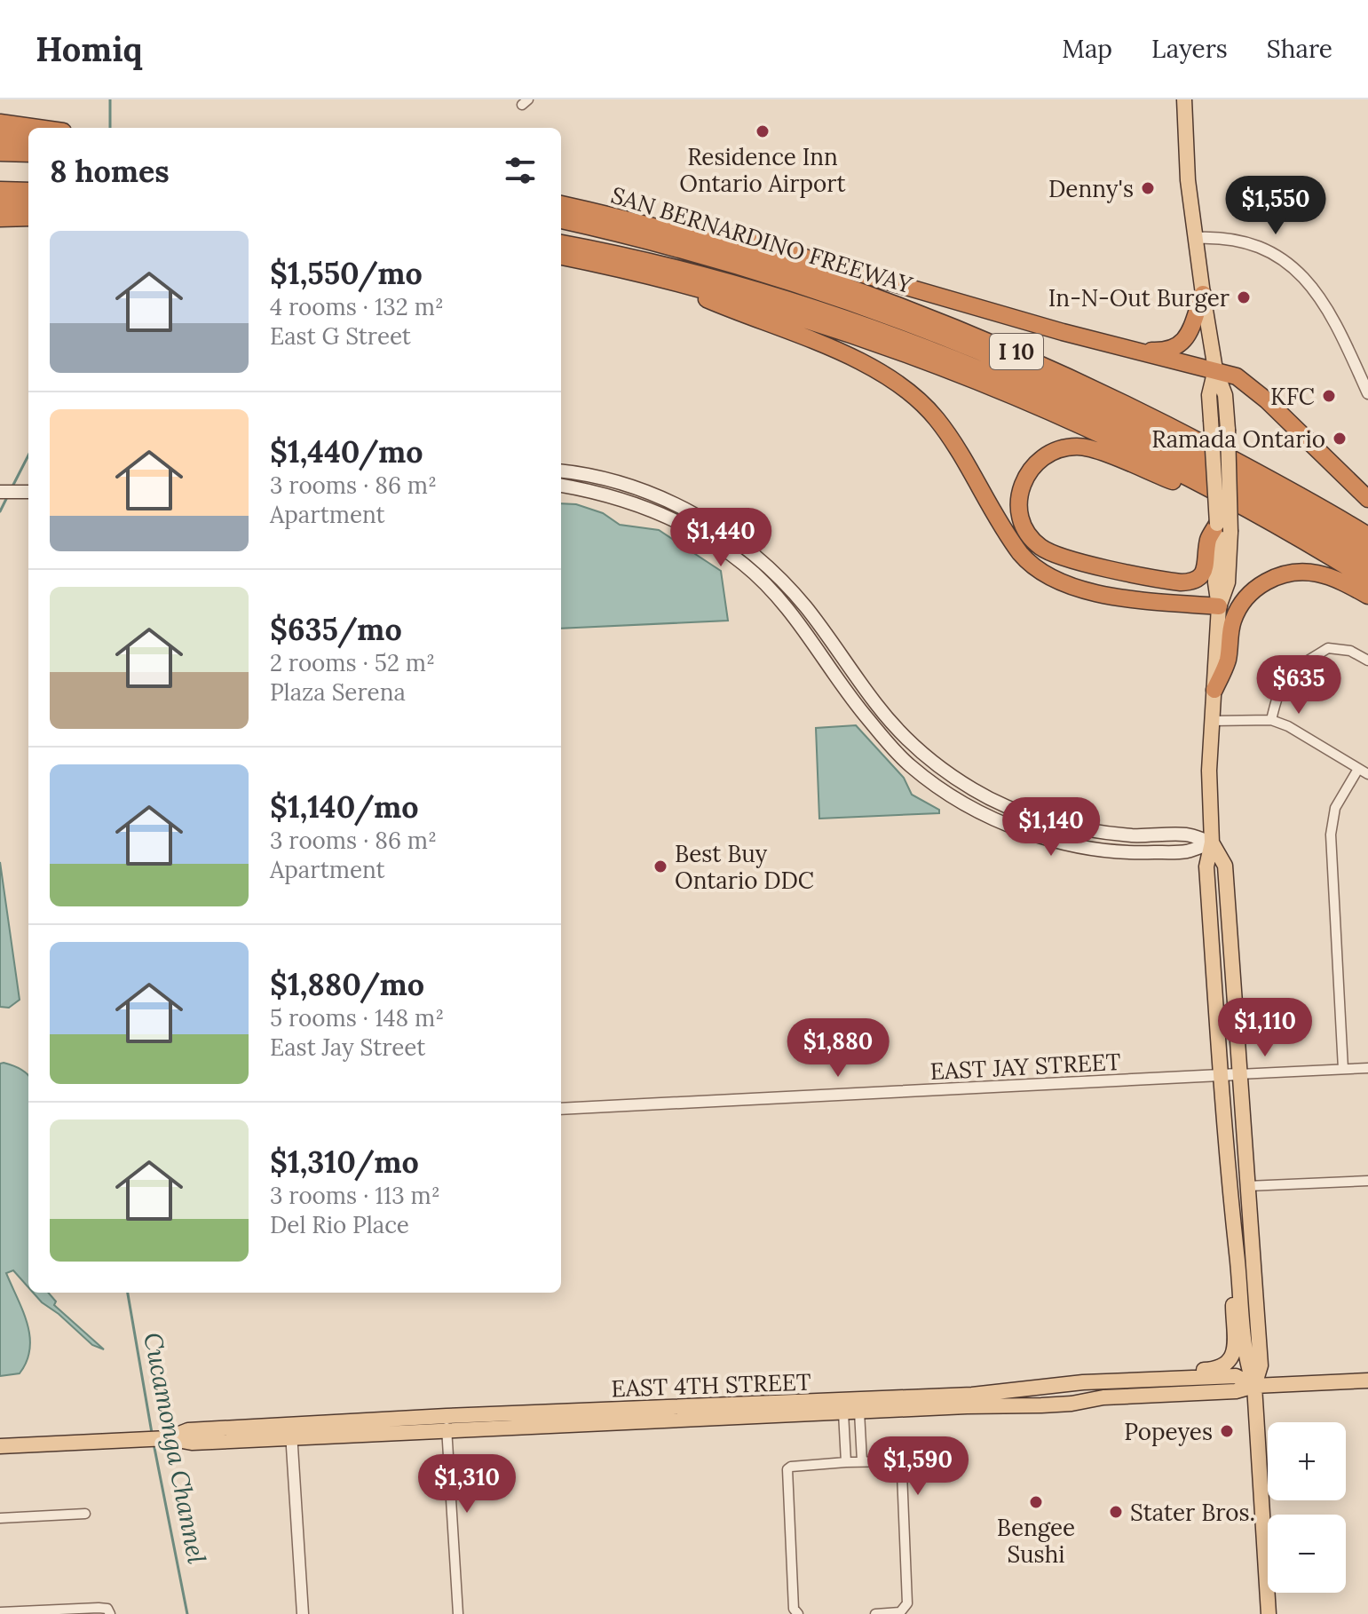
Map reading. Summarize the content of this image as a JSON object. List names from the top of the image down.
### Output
{
  "streets": {
    "highway": ["SAN BERNARDINO FREEWAY", "I 10"],
    "main road": ["EAST 4TH STREET"],
    "street": ["EAST JAY STREET"]
  },
  "water": ["Cucamonga Channel"],
  "places": [
    "Residence Inn Ontario Airport",
    "Denny's",
    "In-N-Out Burger",
    "KFC",
    "Ramada Ontario",
    "Best Buy Ontario DDC",
    "Popeyes",
    "Bengee Sushi",
    "Stater Bros."
  ],
  "page": {
    "header": "Homiq",
    "nav": ["Map", "Layers", "Share"],
    "heading": "8 homes",
    "price": [
      "$1,550",
      "$1,440",
      "$635",
      "$1,140",
      "$1,110",
      "$1,880",
      "$1,590",
      "$1,310"
    ],
    "list": [
      {
        "name": "$1,550/mo",
        "note": "4 rooms · 132 m² · East G Street"
      },
      {
        "name": "$1,440/mo",
        "note": "3 rooms · 86 m² · Apartment"
      },
      {
        "name": "$635/mo",
        "note": "2 rooms · 52 m² · Plaza Serena"
      },
      {
        "name": "$1,140/mo",
        "note": "3 rooms · 86 m² · Apartment"
      },
      {
        "name": "$1,880/mo",
        "note": "5 rooms · 148 m² · East Jay Street"
      },
      {
        "name": "$1,310/mo",
        "note": "3 rooms · 113 m² · Del Rio Place"
      }
    ],
    "map_buttons": ["+", "−"]
  }
}
